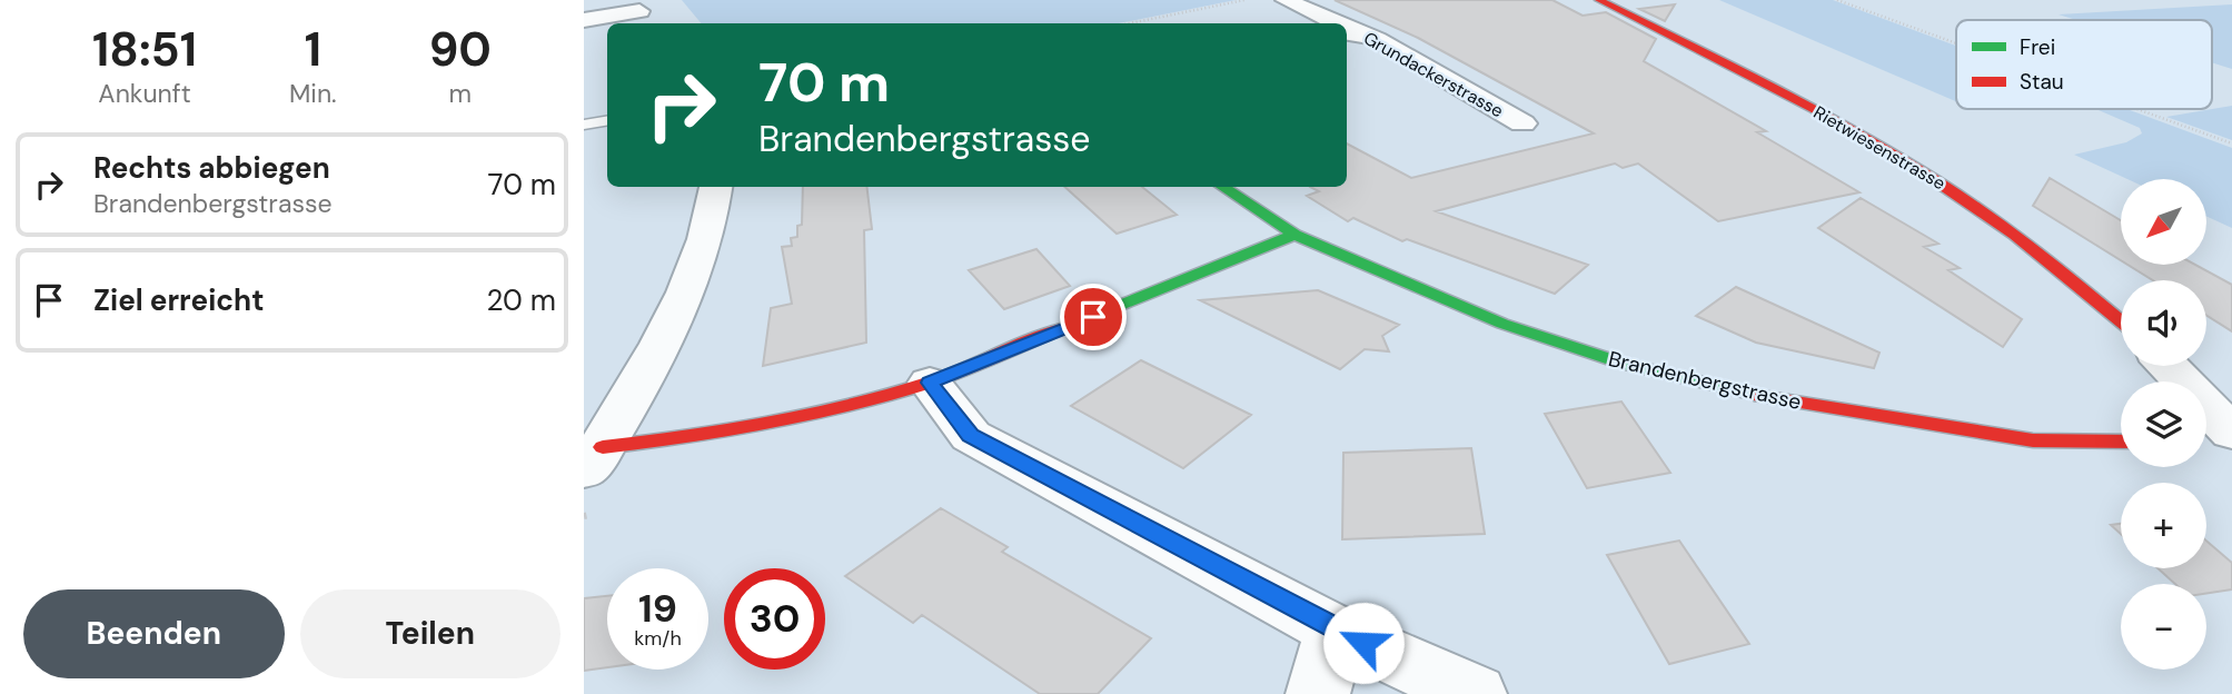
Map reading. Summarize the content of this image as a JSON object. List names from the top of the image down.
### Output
{
  "streets": {
    "street": ["Grundackerstrasse", "Rietwiesenstrasse", "Brandenbergstrasse"]
  },
  "legend": ["Frei", "Stau"],
  "north": "bottom left",
  "page": {
    "eta": [
      "18:51",
      "Ankunft",
      "1",
      "Min.",
      "90",
      "m"
    ],
    "turn": ["70 m", "Brandenbergstrasse"],
    "list": [
      {
        "name": "Rechts abbiegen",
        "note": "Brandenbergstrasse",
        "value": "70 m"
      },
      {
        "name": "Ziel erreicht",
        "value": "20 m"
      }
    ],
    "map_buttons": ["+", "−"],
    "speed": "19 km/h",
    "limit": "30",
    "buttons": ["Beenden", "Teilen"]
  }
}
